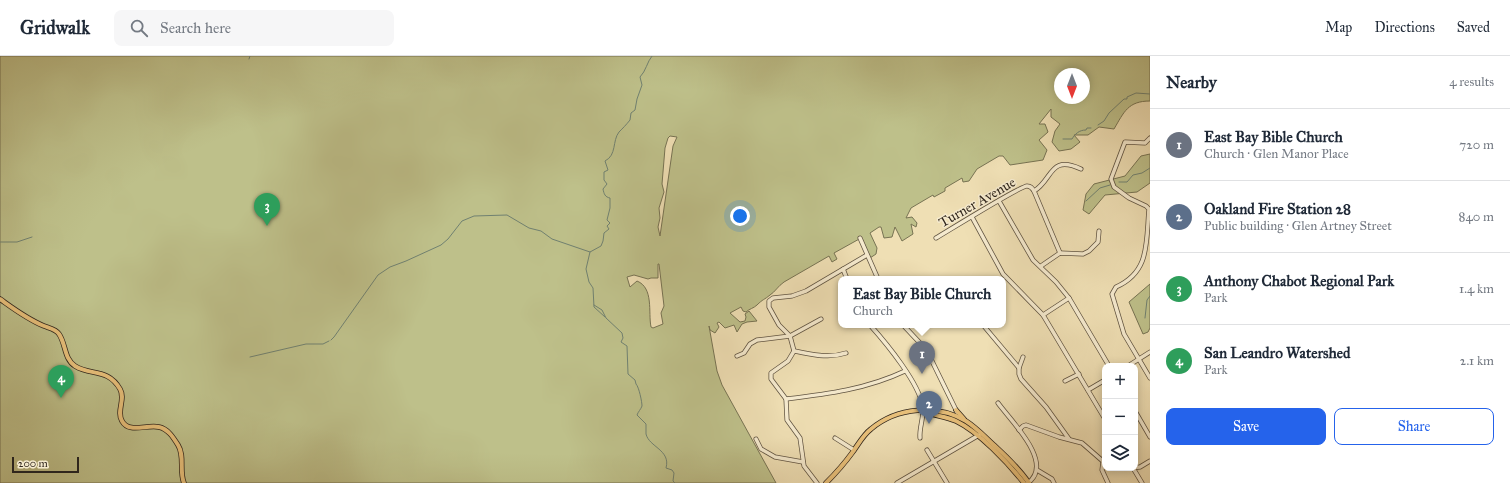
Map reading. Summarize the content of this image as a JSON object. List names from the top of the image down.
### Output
{
  "streets": {
    "street": ["Turner Avenue"]
  },
  "scale_bar": "200 m",
  "north": "bottom",
  "page": {
    "header": "Gridwalk",
    "search": "Search here",
    "nav": ["Map", "Directions", "Saved"],
    "heading": ["Nearby", "4 results"],
    "list": [
      {
        "mark": "1",
        "name": "East Bay Bible Church",
        "note": "Church · Glen Manor Place",
        "value": "720 m"
      },
      {
        "mark": "2",
        "name": "Oakland Fire Station 28",
        "note": "Public building · Glen Artney Street",
        "value": "840 m"
      },
      {
        "mark": "3",
        "name": "Anthony Chabot Regional Park",
        "note": "Park",
        "value": "1.4 km"
      },
      {
        "mark": "4",
        "name": "San Leandro Watershed",
        "note": "Park",
        "value": "2.1 km"
      }
    ],
    "pins": [
      "3",
      "1",
      "4",
      "2"
    ],
    "popup": ["East Bay Bible Church", "Church"],
    "map_buttons": ["+", "−"],
    "buttons": ["Save", "Share"],
    "scale": "200 m"
  }
}
